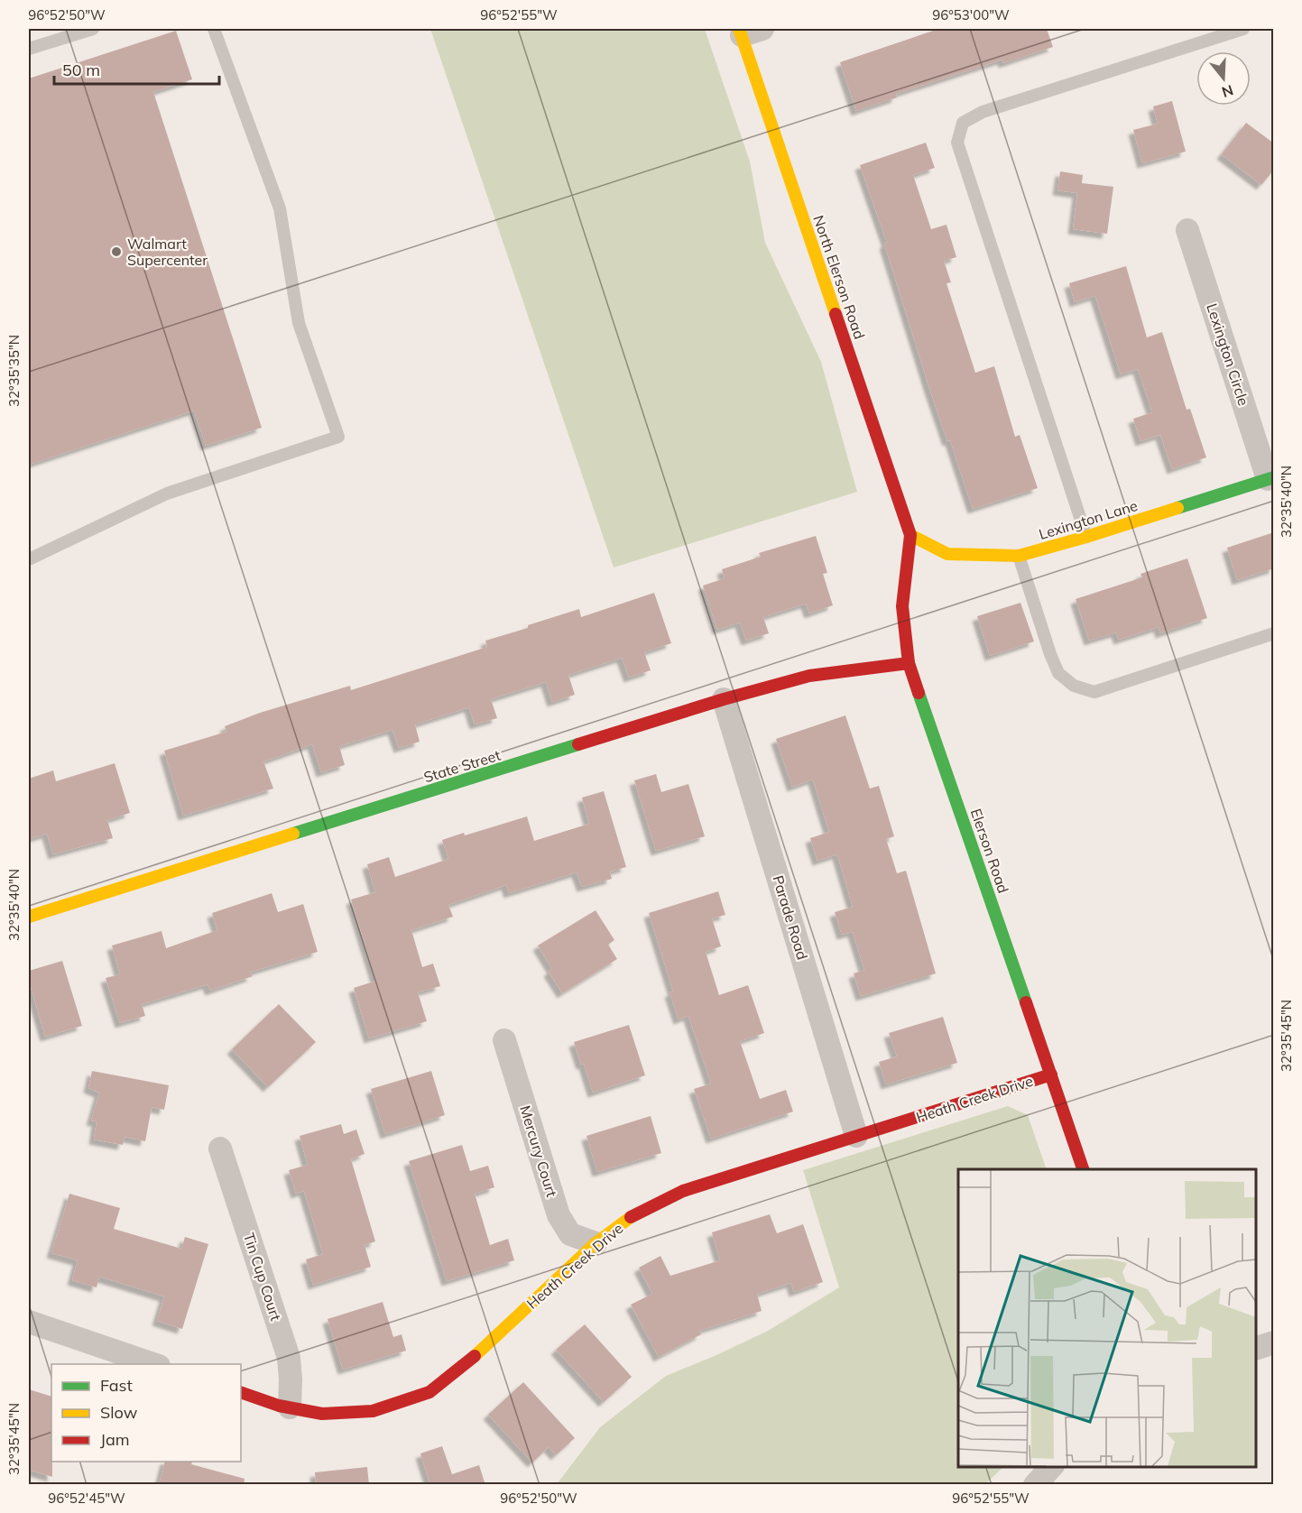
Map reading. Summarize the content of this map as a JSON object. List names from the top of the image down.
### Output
{
  "streets": {
    "street": [
      "North Elerson Road",
      "Lexington Circle",
      "Lexington Lane",
      "State Street",
      "Elerson Road",
      "Parade Road",
      "Heath Creek Drive",
      "Mercury Court",
      "Tin Cup Court"
    ]
  },
  "crossings": [
    ["North Elerson Road", "Lexington Lane"],
    ["North Elerson Road", "Elerson Road"],
    ["Lexington Circle", "Lexington Lane"],
    ["Lexington Lane", "Elerson Road"],
    ["State Street", "Elerson Road"],
    ["State Street", "Parade Road"],
    ["Elerson Road", "Heath Creek Drive"],
    ["Parade Road", "Heath Creek Drive"],
    ["Heath Creek Drive", "Mercury Court"],
    ["Heath Creek Drive", "Tin Cup Court"]
  ],
  "places": ["Walmart Supercenter"],
  "legend": ["Fast", "Slow", "Jam"],
  "scale_bar": "50 m",
  "north": "bottom",
  "coordinates": [
    "96°52'50\"W",
    "96°52'55\"W",
    "96°53'00\"W",
    "32°35'35\"N",
    "32°35'40\"N",
    "32°35'45\"N",
    "96°52'45\"W"
  ]
}
